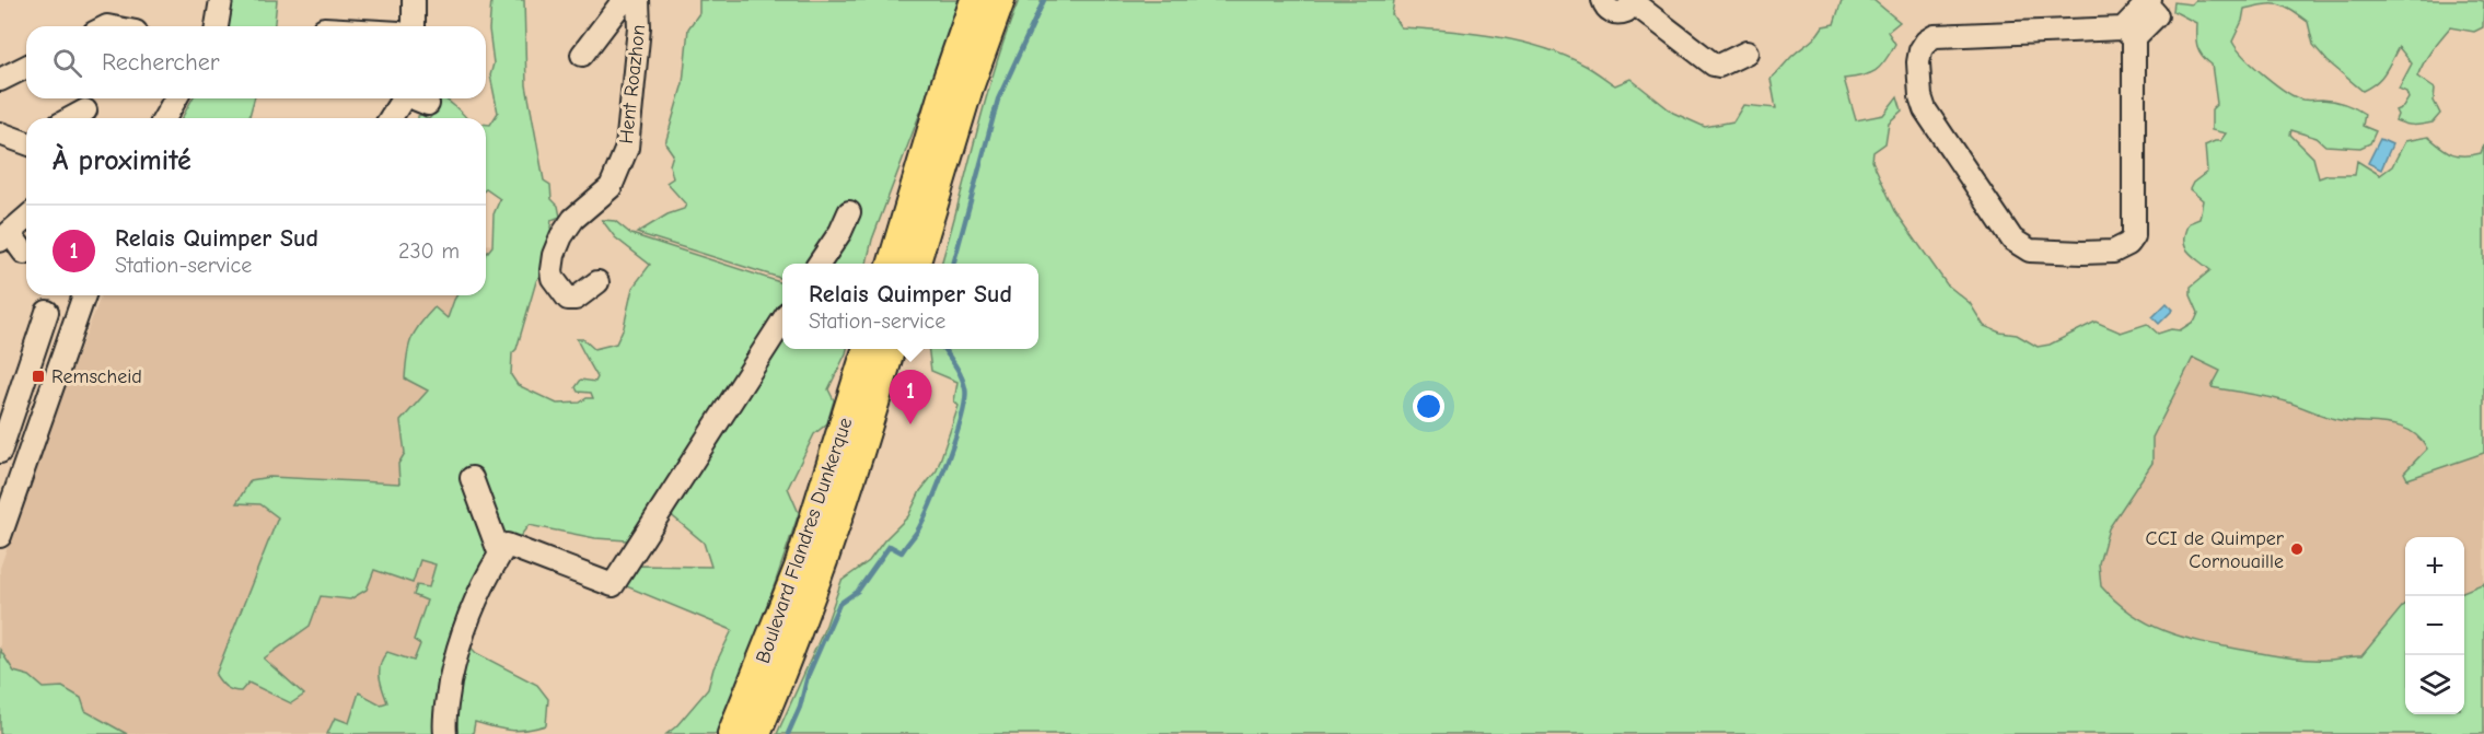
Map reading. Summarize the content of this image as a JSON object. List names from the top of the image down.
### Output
{
  "streets": {
    "main road": ["Boulevard Flandres Dunkerque"],
    "street": ["Hent Roazhon"]
  },
  "places": {
    "transit": ["Remscheid"],
    "other": ["CCI de Quimper Cornouaille"]
  },
  "page": {
    "search": "Rechercher",
    "heading": "À proximité",
    "list": [
      {
        "mark": "1",
        "name": "Relais Quimper Sud",
        "note": "Station-service",
        "value": "230 m"
      }
    ],
    "popup": ["Relais Quimper Sud", "Station-service"],
    "pins": "1",
    "map_buttons": ["+", "−"]
  }
}
